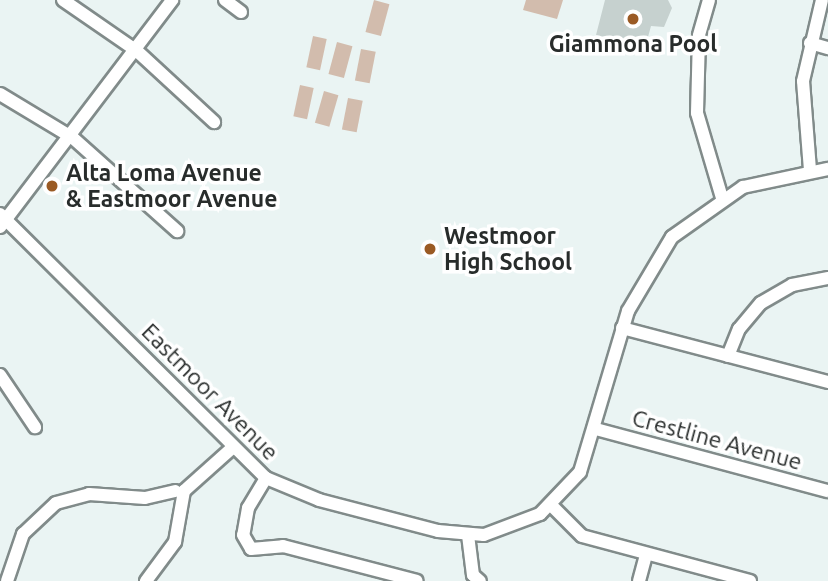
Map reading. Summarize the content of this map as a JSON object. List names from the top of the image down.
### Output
{
  "streets": {
    "street": ["Eastmoor Avenue", "Crestline Avenue"]
  },
  "places": ["Giammona Pool", "Alta Loma Avenue & Eastmoor Avenue", "Westmoor High School"]
}
